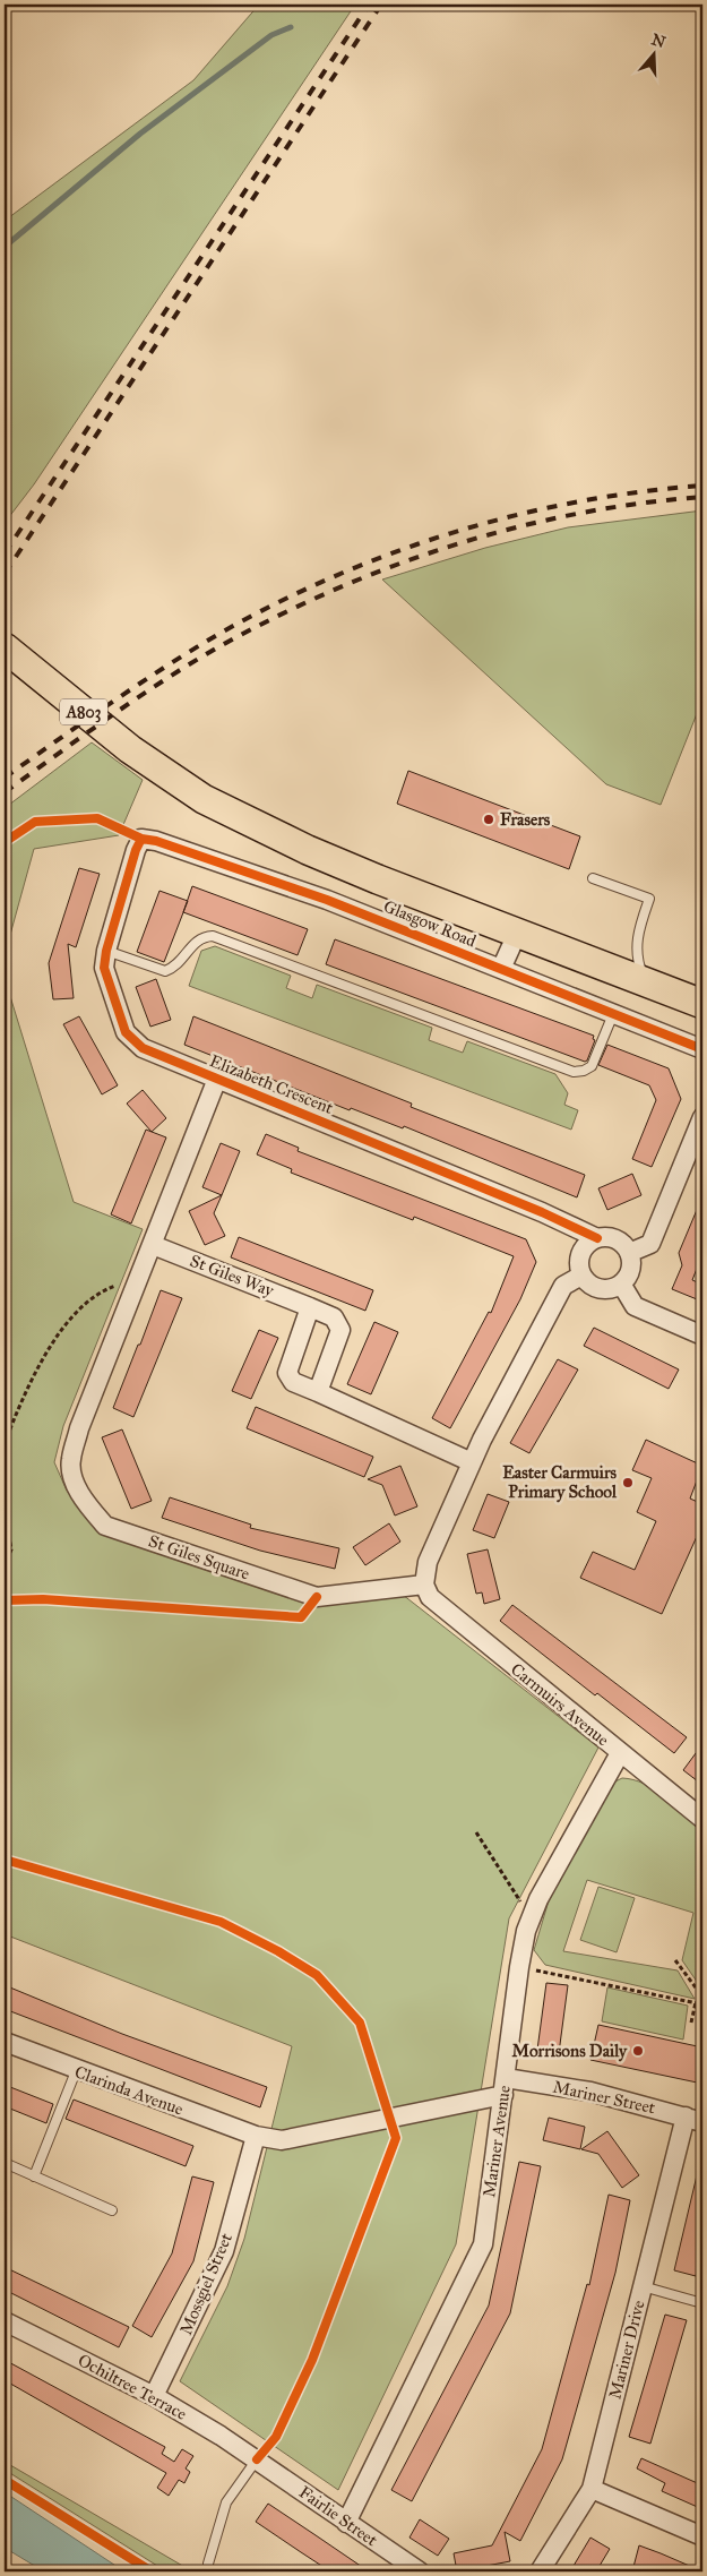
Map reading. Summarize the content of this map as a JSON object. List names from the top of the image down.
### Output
{
  "streets": {
    "main road": ["A803", "Glasgow Road"],
    "street": [
      "Elizabeth Crescent",
      "St Giles Way",
      "St Giles Square",
      "Carmuirs Avenue",
      "Clarinda Avenue",
      "Mariner Street",
      "Mariner Avenue",
      "Mossgiel Street",
      "Mariner Drive",
      "Ochiltree Terrace",
      "Fairlie Street"
    ]
  },
  "crossings": [
    ["Glasgow Road", "Elizabeth Crescent"],
    ["Elizabeth Crescent", "St Giles Square"],
    ["St Giles Way", "St Giles Square"],
    ["St Giles Square", "Carmuirs Avenue"],
    ["Carmuirs Avenue", "Mariner Avenue"],
    ["Clarinda Avenue", "Mariner Street"],
    ["Clarinda Avenue", "Mossgiel Street"],
    ["Mariner Street", "Mariner Avenue"],
    ["Mariner Street", "Mossgiel Street"],
    ["Mariner Street", "Mariner Drive"],
    ["Mariner Avenue", "Fairlie Street"],
    ["Mossgiel Street", "Ochiltree Terrace"],
    ["Ochiltree Terrace", "Fairlie Street"]
  ],
  "places": ["Frasers", "Easter Carmuirs Primary School", "Morrisons Daily"],
  "north": "top"
}
